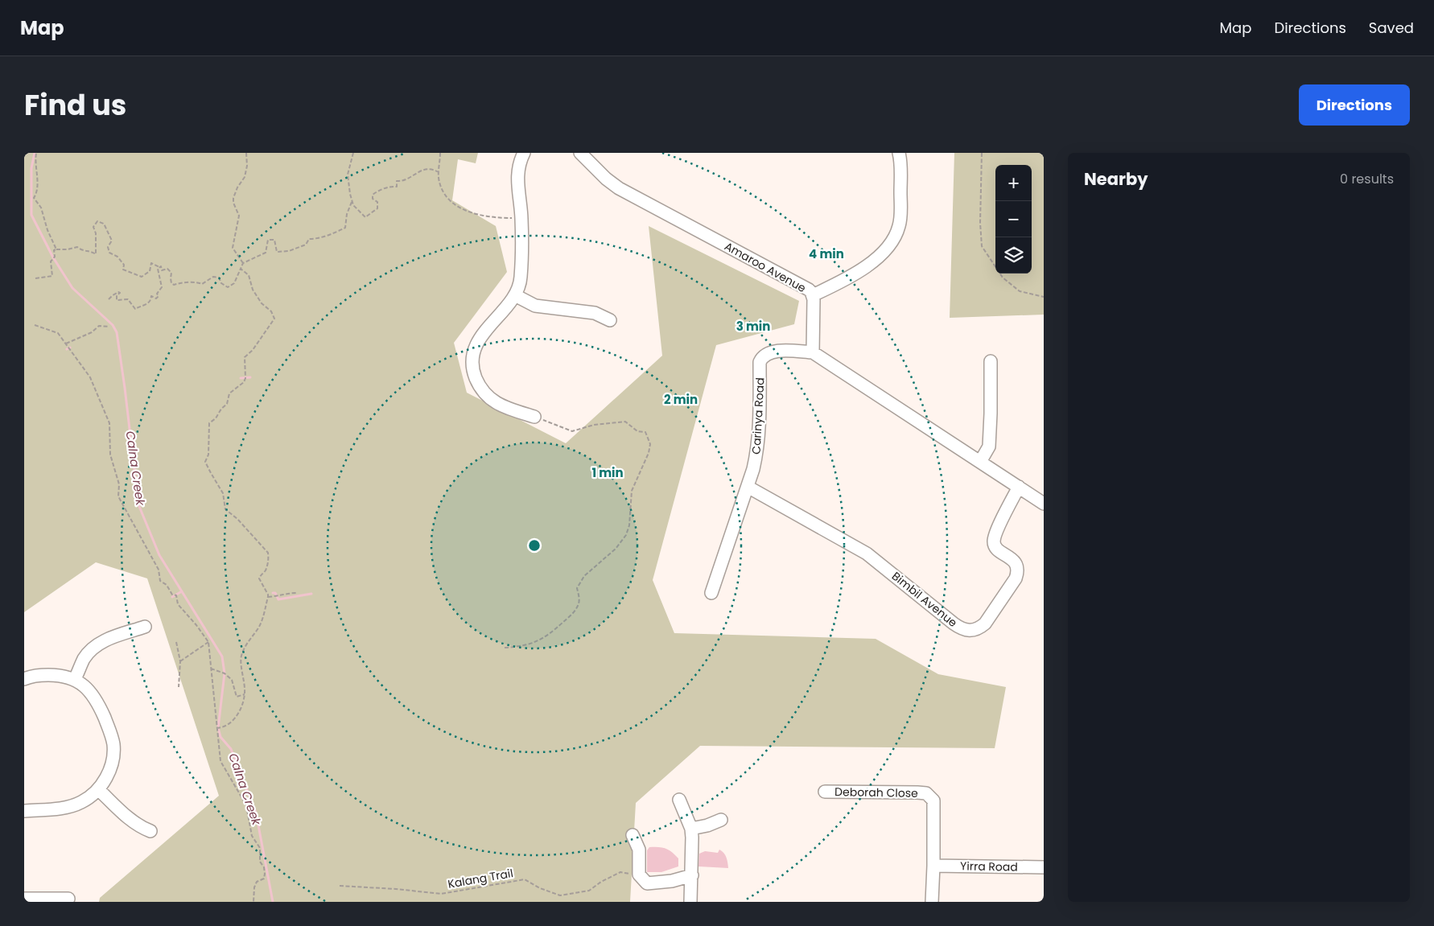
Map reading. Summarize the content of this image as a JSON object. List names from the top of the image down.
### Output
{
  "streets": {
    "street": [
      "Amaroo Avenue",
      "Carinya Road",
      "Bimbil Avenue",
      "Deborah Close",
      "Yirra Road"
    ],
    "path": ["Kalang Trail"]
  },
  "crossings": [
    ["Amaroo Avenue", "Carinya Road"],
    ["Carinya Road", "Bimbil Avenue"],
    ["Deborah Close", "Yirra Road"]
  ],
  "water": ["Calna Creek"],
  "page": {
    "header": "Map",
    "nav": ["Map", "Directions", "Saved"],
    "title": "Find us",
    "buttons": "Directions",
    "heading": ["Nearby", "0 results"],
    "map_buttons": ["+", "−"]
  },
  "rings": [
    "4 min",
    "3 min",
    "2 min",
    "1 min"
  ]
}
